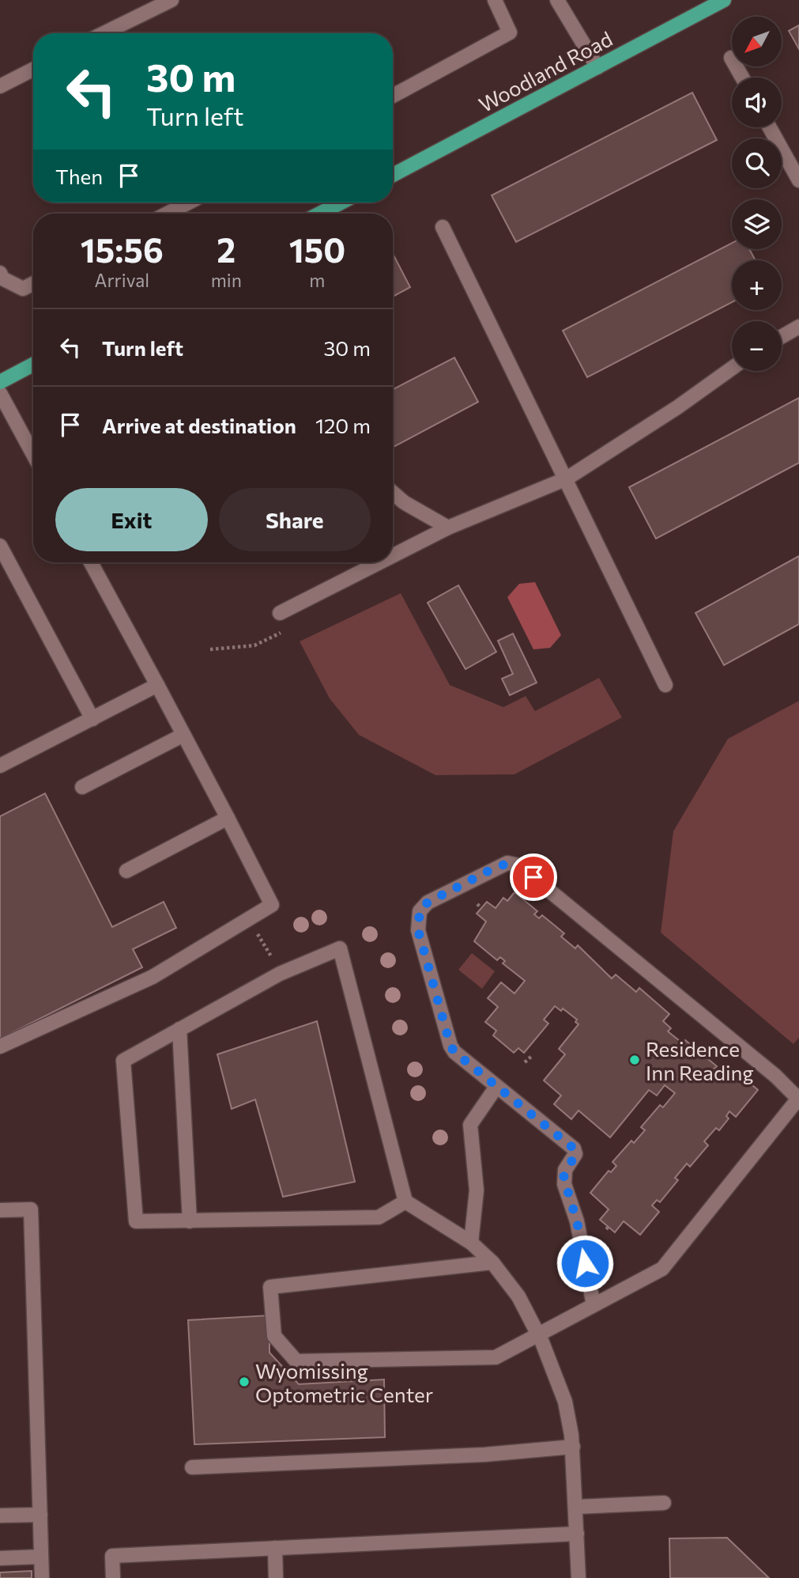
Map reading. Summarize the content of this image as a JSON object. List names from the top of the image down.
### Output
{
  "streets": {
    "main road": ["Woodland Road"]
  },
  "places": ["Residence Inn Reading", "Wyomissing Optometric Center"],
  "north": "bottom left",
  "page": {
    "map_buttons": ["+", "−"],
    "turn": ["30 m", "Turn left"],
    "then": "Then",
    "eta": [
      "15:56",
      "Arrival",
      "2",
      "min",
      "150",
      "m"
    ],
    "list": [
      {
        "name": "Turn left",
        "value": "30 m"
      },
      {
        "name": "Arrive at destination",
        "value": "120 m"
      }
    ],
    "buttons": ["Exit", "Share"]
  }
}
